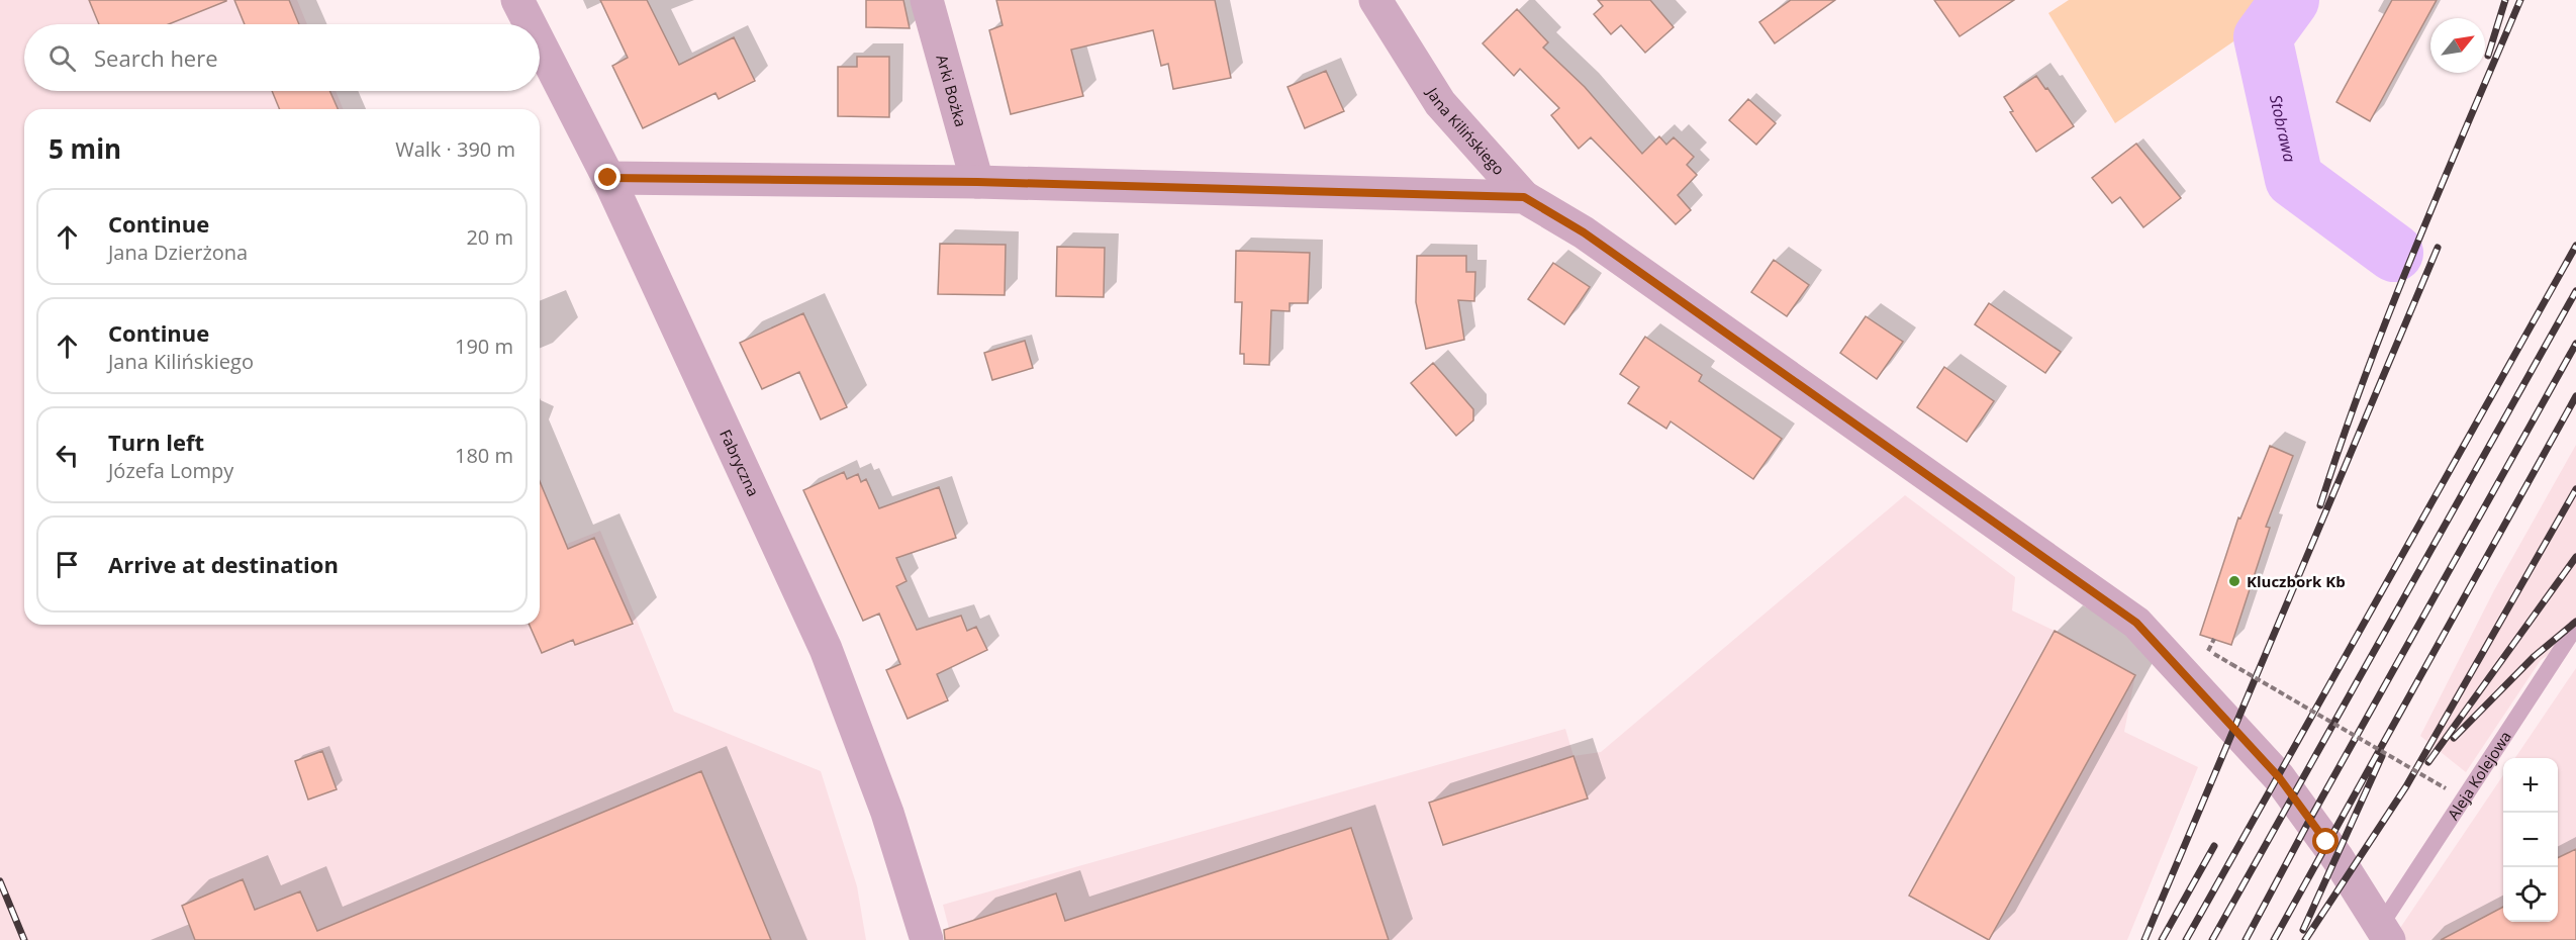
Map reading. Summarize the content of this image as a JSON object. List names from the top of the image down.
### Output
{
  "streets": {
    "street": ["Arki Bożka", "Jana Kilińskiego", "Fabryczna"],
    "lane": ["Aleja Kolejowa"]
  },
  "crossings": [
    ["Jana Kilińskiego", "Aleja Kolejowa"]
  ],
  "water": ["Stobrawa"],
  "places": ["Kluczbork Kb"],
  "north": "top right",
  "page": {
    "search": "Search here",
    "heading": ["5 min", "Walk · 390 m"],
    "list": [
      ["Continue", "Jana Dzierżona", "20 m"],
      ["Continue", "Jana Kilińskiego", "190 m"],
      ["Turn left", "Józefa Lompy", "180 m"],
      "Arrive at destination"
    ],
    "map_buttons": ["+", "−"]
  }
}
